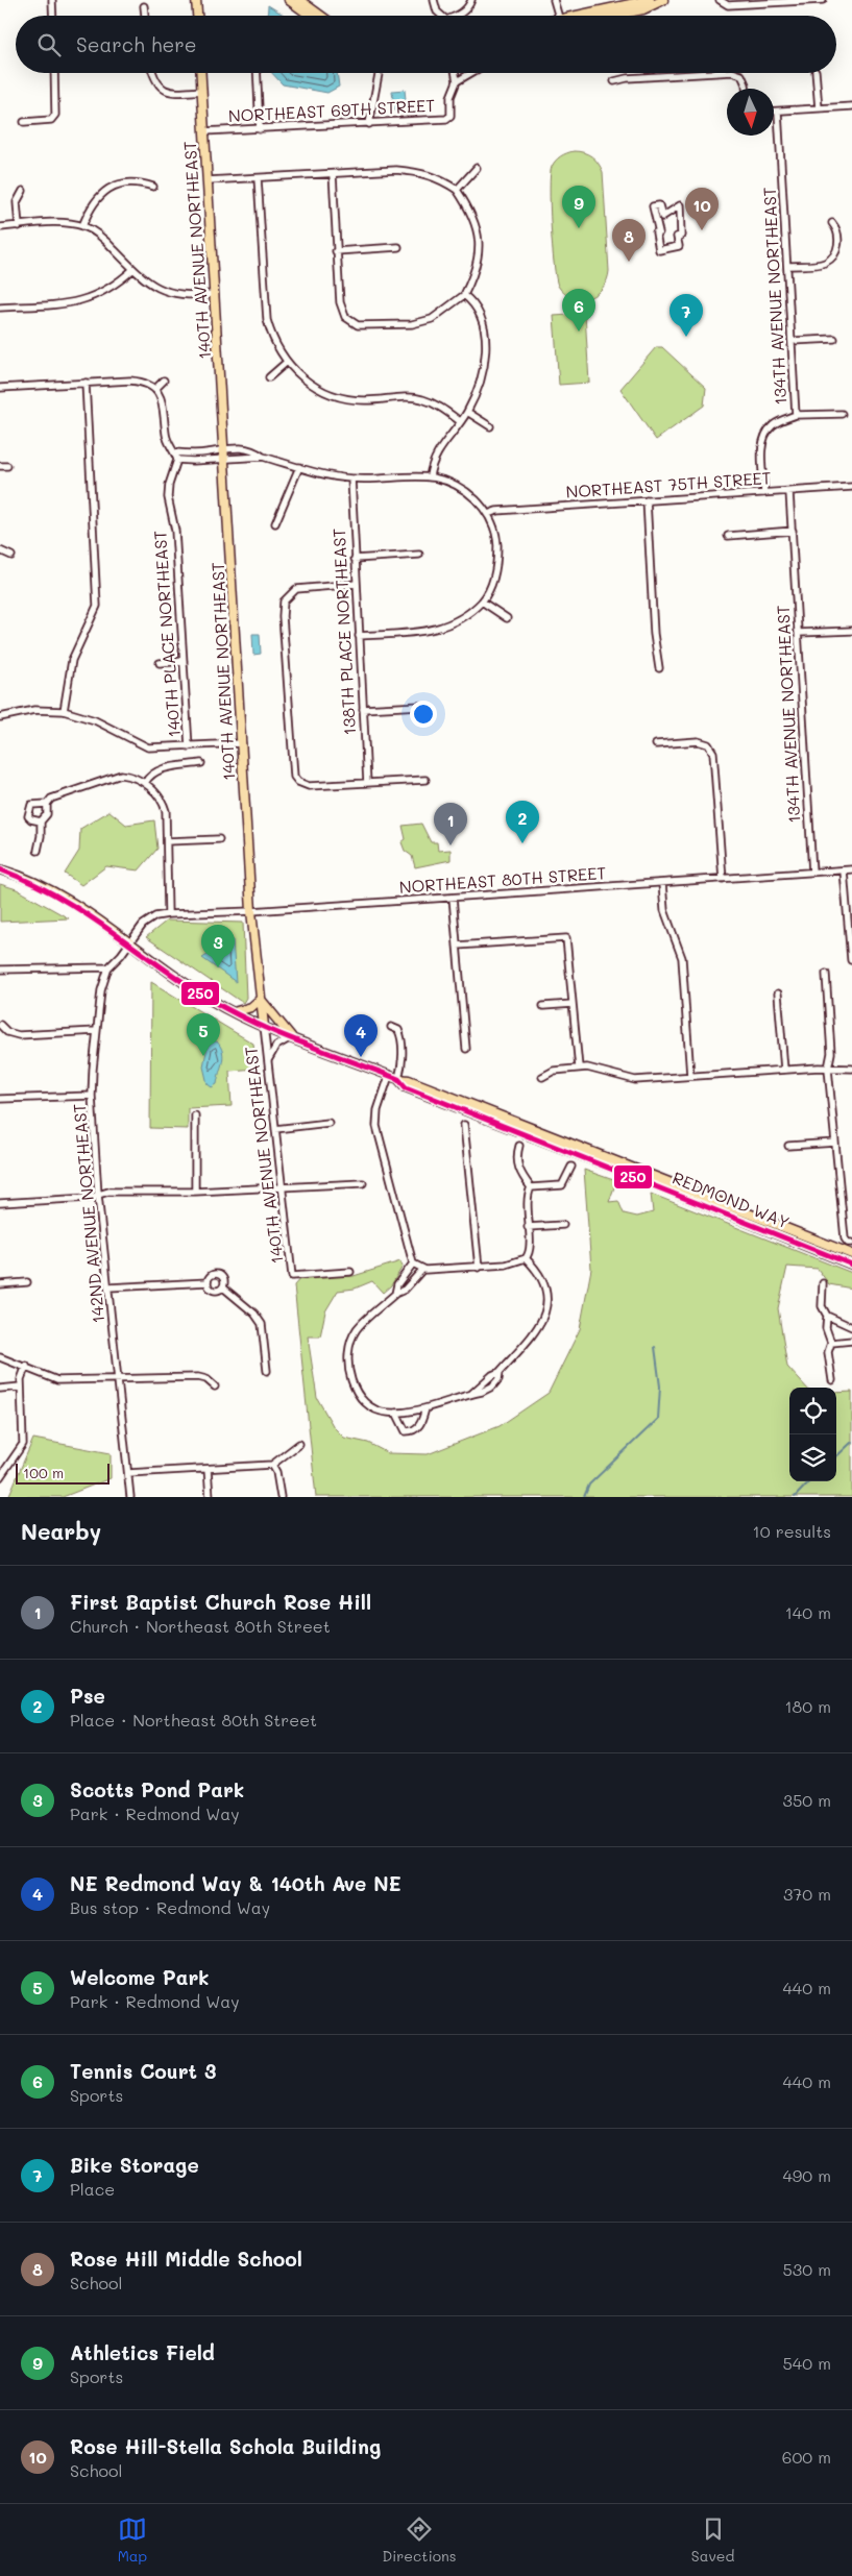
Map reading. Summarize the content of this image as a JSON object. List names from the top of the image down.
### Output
{
  "streets": {
    "main road": ["140TH AVENUE NORTHEAST", "REDMOND WAY"],
    "street": [
      "NORTHEAST 69TH STREET",
      "134TH AVENUE NORTHEAST",
      "NORTHEAST 75TH STREET",
      "138TH PLACE NORTHEAST",
      "140TH PLACE NORTHEAST",
      "NORTHEAST 80TH STREET",
      "142ND AVENUE NORTHEAST"
    ]
  },
  "crossings": [
    ["NORTHEAST 69TH STREET", "140TH AVENUE NORTHEAST"],
    ["140TH AVENUE NORTHEAST", "NORTHEAST 80TH STREET"],
    ["140TH AVENUE NORTHEAST", "REDMOND WAY"],
    ["134TH AVENUE NORTHEAST", "NORTHEAST 75TH STREET"],
    ["134TH AVENUE NORTHEAST", "NORTHEAST 80TH STREET"],
    ["NORTHEAST 75TH STREET", "138TH PLACE NORTHEAST"],
    ["NORTHEAST 80TH STREET", "142ND AVENUE NORTHEAST"],
    ["REDMOND WAY", "142ND AVENUE NORTHEAST"]
  ],
  "lines": ["transit line 250"],
  "scale_bar": "100 m",
  "north": "bottom",
  "page": {
    "search": "Search here",
    "pins": [
      "9",
      "10",
      "8",
      "6",
      "7",
      "2",
      "1",
      "3",
      "5",
      "4"
    ],
    "scale": "100 m",
    "heading": ["Nearby", "10 results"],
    "list": [
      {
        "mark": "1",
        "name": "First Baptist Church Rose Hill",
        "note": "Church · Northeast 80th Street",
        "value": "140 m"
      },
      {
        "mark": "2",
        "name": "Pse",
        "note": "Place · Northeast 80th Street",
        "value": "180 m"
      },
      {
        "mark": "3",
        "name": "Scotts Pond Park",
        "note": "Park · Redmond Way",
        "value": "350 m"
      },
      {
        "mark": "4",
        "name": "NE Redmond Way & 140th Ave NE",
        "note": "Bus stop · Redmond Way",
        "value": "370 m"
      },
      {
        "mark": "5",
        "name": "Welcome Park",
        "note": "Park · Redmond Way",
        "value": "440 m"
      },
      {
        "mark": "6",
        "name": "Tennis Court 3",
        "note": "Sports",
        "value": "440 m"
      },
      {
        "mark": "7",
        "name": "Bike Storage",
        "note": "Place",
        "value": "490 m"
      },
      {
        "mark": "8",
        "name": "Rose Hill Middle School",
        "note": "School",
        "value": "530 m"
      },
      {
        "mark": "9",
        "name": "Athletics Field",
        "note": "Sports",
        "value": "540 m"
      },
      {
        "mark": "10",
        "name": "Rose Hill-Stella Schola Building",
        "note": "School",
        "value": "600 m"
      }
    ],
    "nav": ["Map", "Directions", "Saved"]
  }
}
